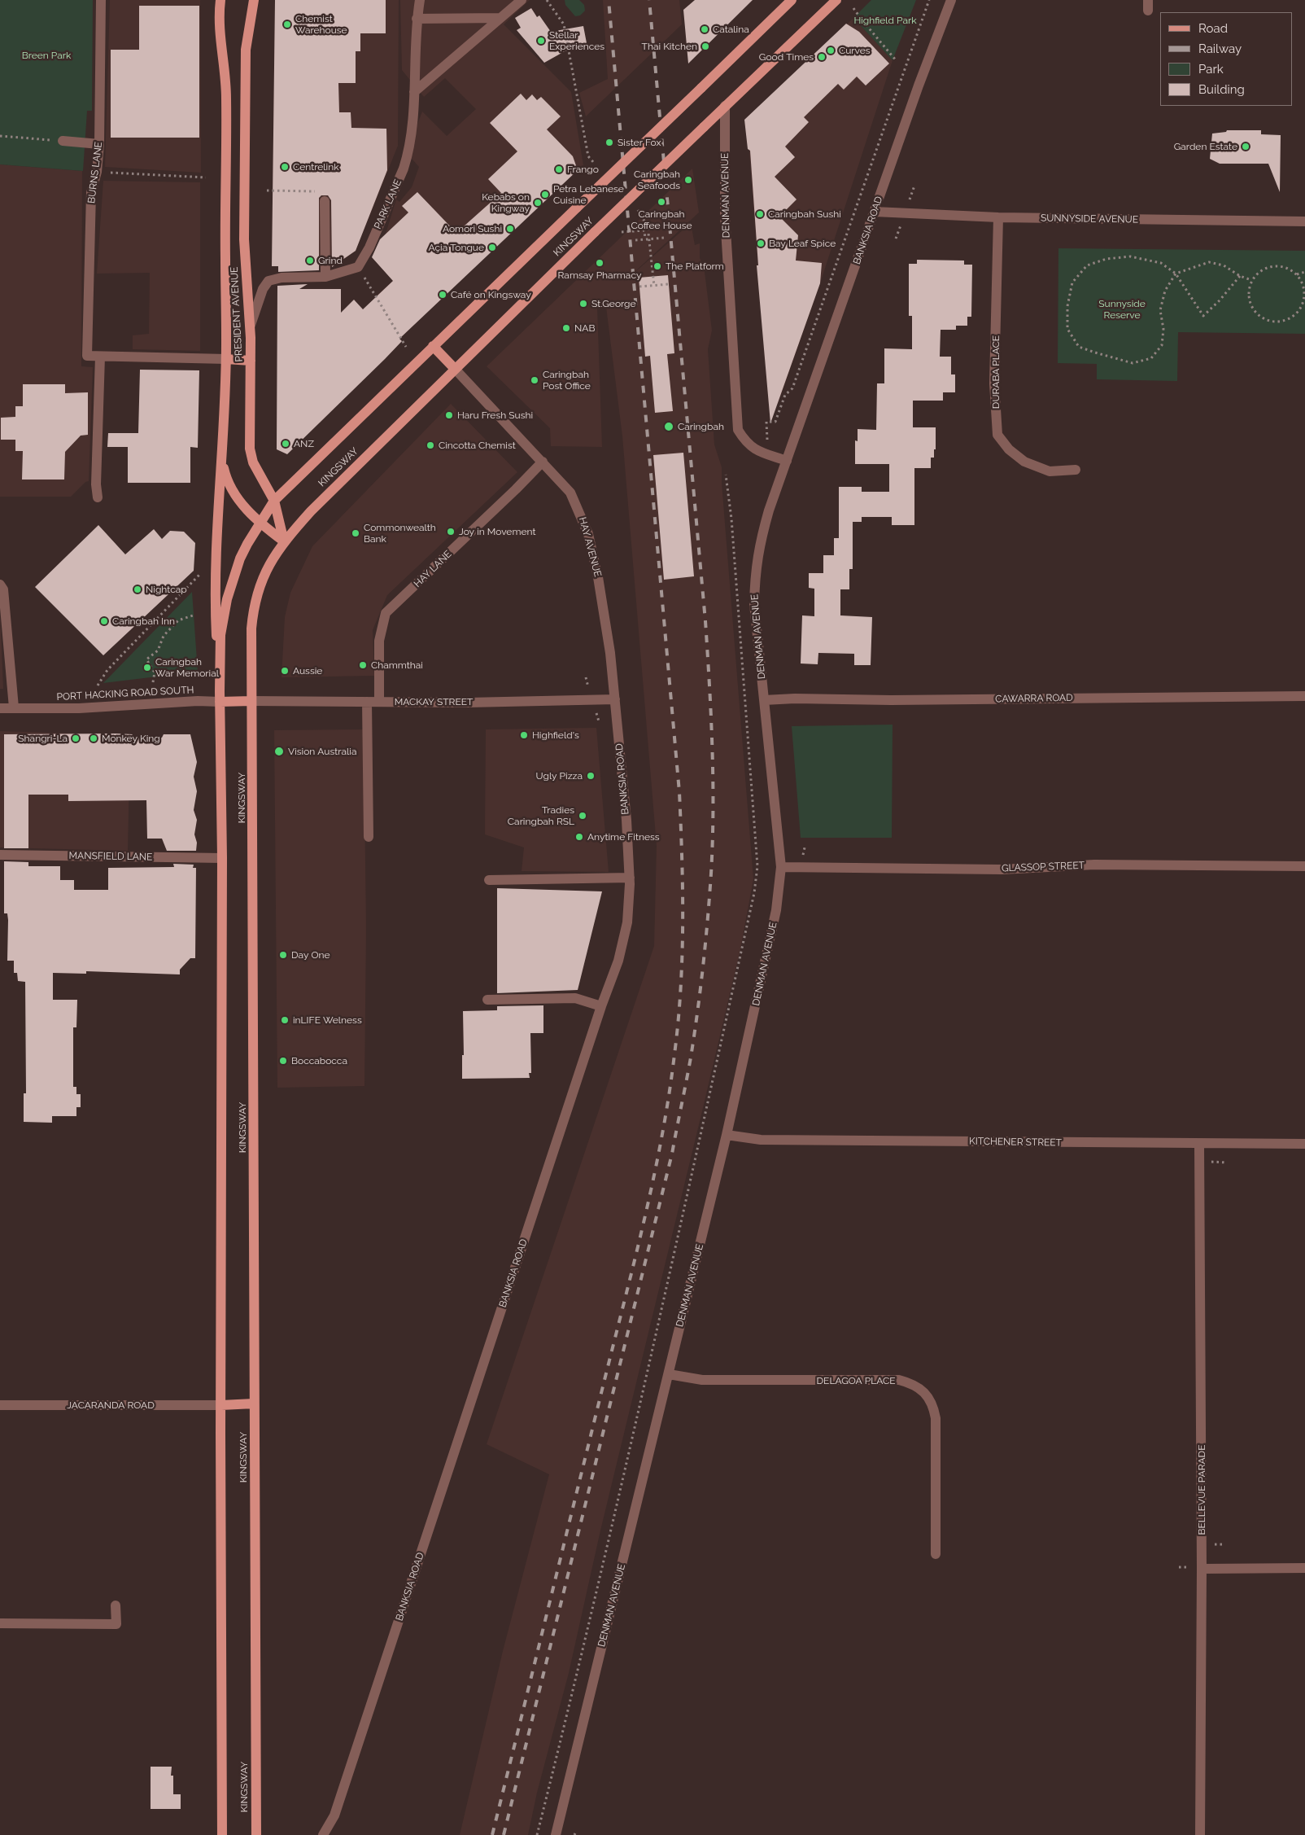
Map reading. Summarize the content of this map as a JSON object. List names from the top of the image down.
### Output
{
  "streets": {
    "main road": ["KINGSWAY", "PRESIDENT AVENUE", "PORT HACKING ROAD SOUTH"],
    "street": [
      "BURNS LANE",
      "DENMAN AVENUE",
      "PARK LANE",
      "SUNNYSIDE AVENUE",
      "BANKSIA ROAD",
      "DURABA PLACE",
      "HAY AVENUE",
      "HAY LANE",
      "CAWARRA ROAD",
      "MACKAY STREET",
      "MANSFIELD LANE",
      "GLASSOP STREET",
      "KITCHENER STREET",
      "DELAGOA PLACE",
      "JACARANDA ROAD",
      "BELLEVUE PARADE"
    ]
  },
  "crossings": [
    ["DENMAN AVENUE", "BANKSIA ROAD"],
    ["DENMAN AVENUE", "KINGSWAY"],
    ["DENMAN AVENUE", "CAWARRA ROAD"],
    ["DENMAN AVENUE", "GLASSOP STREET"],
    ["DENMAN AVENUE", "KITCHENER STREET"],
    ["DENMAN AVENUE", "DELAGOA PLACE"],
    ["SUNNYSIDE AVENUE", "BANKSIA ROAD"],
    ["SUNNYSIDE AVENUE", "DURABA PLACE"],
    ["BANKSIA ROAD", "HAY AVENUE"],
    ["BANKSIA ROAD", "MACKAY STREET"],
    ["KINGSWAY", "PRESIDENT AVENUE"],
    ["KINGSWAY", "HAY AVENUE"],
    ["KINGSWAY", "PORT HACKING ROAD SOUTH"],
    ["KINGSWAY", "MACKAY STREET"],
    ["KINGSWAY", "MANSFIELD LANE"],
    ["KINGSWAY", "JACARANDA ROAD"],
    ["PRESIDENT AVENUE", "PORT HACKING ROAD SOUTH"],
    ["HAY AVENUE", "HAY LANE"],
    ["HAY AVENUE", "MACKAY STREET"],
    ["HAY LANE", "MACKAY STREET"],
    ["PORT HACKING ROAD SOUTH", "MACKAY STREET"],
    ["KITCHENER STREET", "BELLEVUE PARADE"]
  ],
  "parks": ["Highfield Park", "Breen Park", "Sunnyside Reserve"],
  "places": [
    "Chemist Warehouse",
    "Catalina",
    "Stellar Experiences",
    "Thai Kitchen",
    "Curves",
    "Good Times",
    "Sister Fox",
    "Garden Estate",
    "Centrelink",
    "Frango",
    "Caringbah Seafoods",
    "Petra Lebanese Cuisine",
    "Caringbah Coffee House",
    "Kebabs on Kingway",
    "Caringbah Sushi",
    "Aomori Sushi",
    "Bay Leaf Spice",
    "Açia Tongue",
    "Grind",
    "Ramsay Pharmacy",
    "The Platform",
    "Café on Kingsway",
    "St.George",
    "NAB",
    "Caringbah Post Office",
    "Haru Fresh Sushi",
    "Caringbah",
    "ANZ",
    "Cincotta Chemist",
    "Joy in Movement",
    "Commonwealth Bank",
    "Nightcap",
    "Caringbah Inn",
    "Chammthai",
    "Caringbah War Memorial",
    "Aussie",
    "Highfield's",
    "Shangri-La",
    "Monkey King",
    "Vision Australia",
    "Ugly Pizza",
    "Tradies Caringbah RSL",
    "Anytime Fitness",
    "Day One",
    "inLIFE Welness",
    "Boccabocca"
  ],
  "legend": [
    "Road",
    "Railway",
    "Park",
    "Building"
  ]
}
